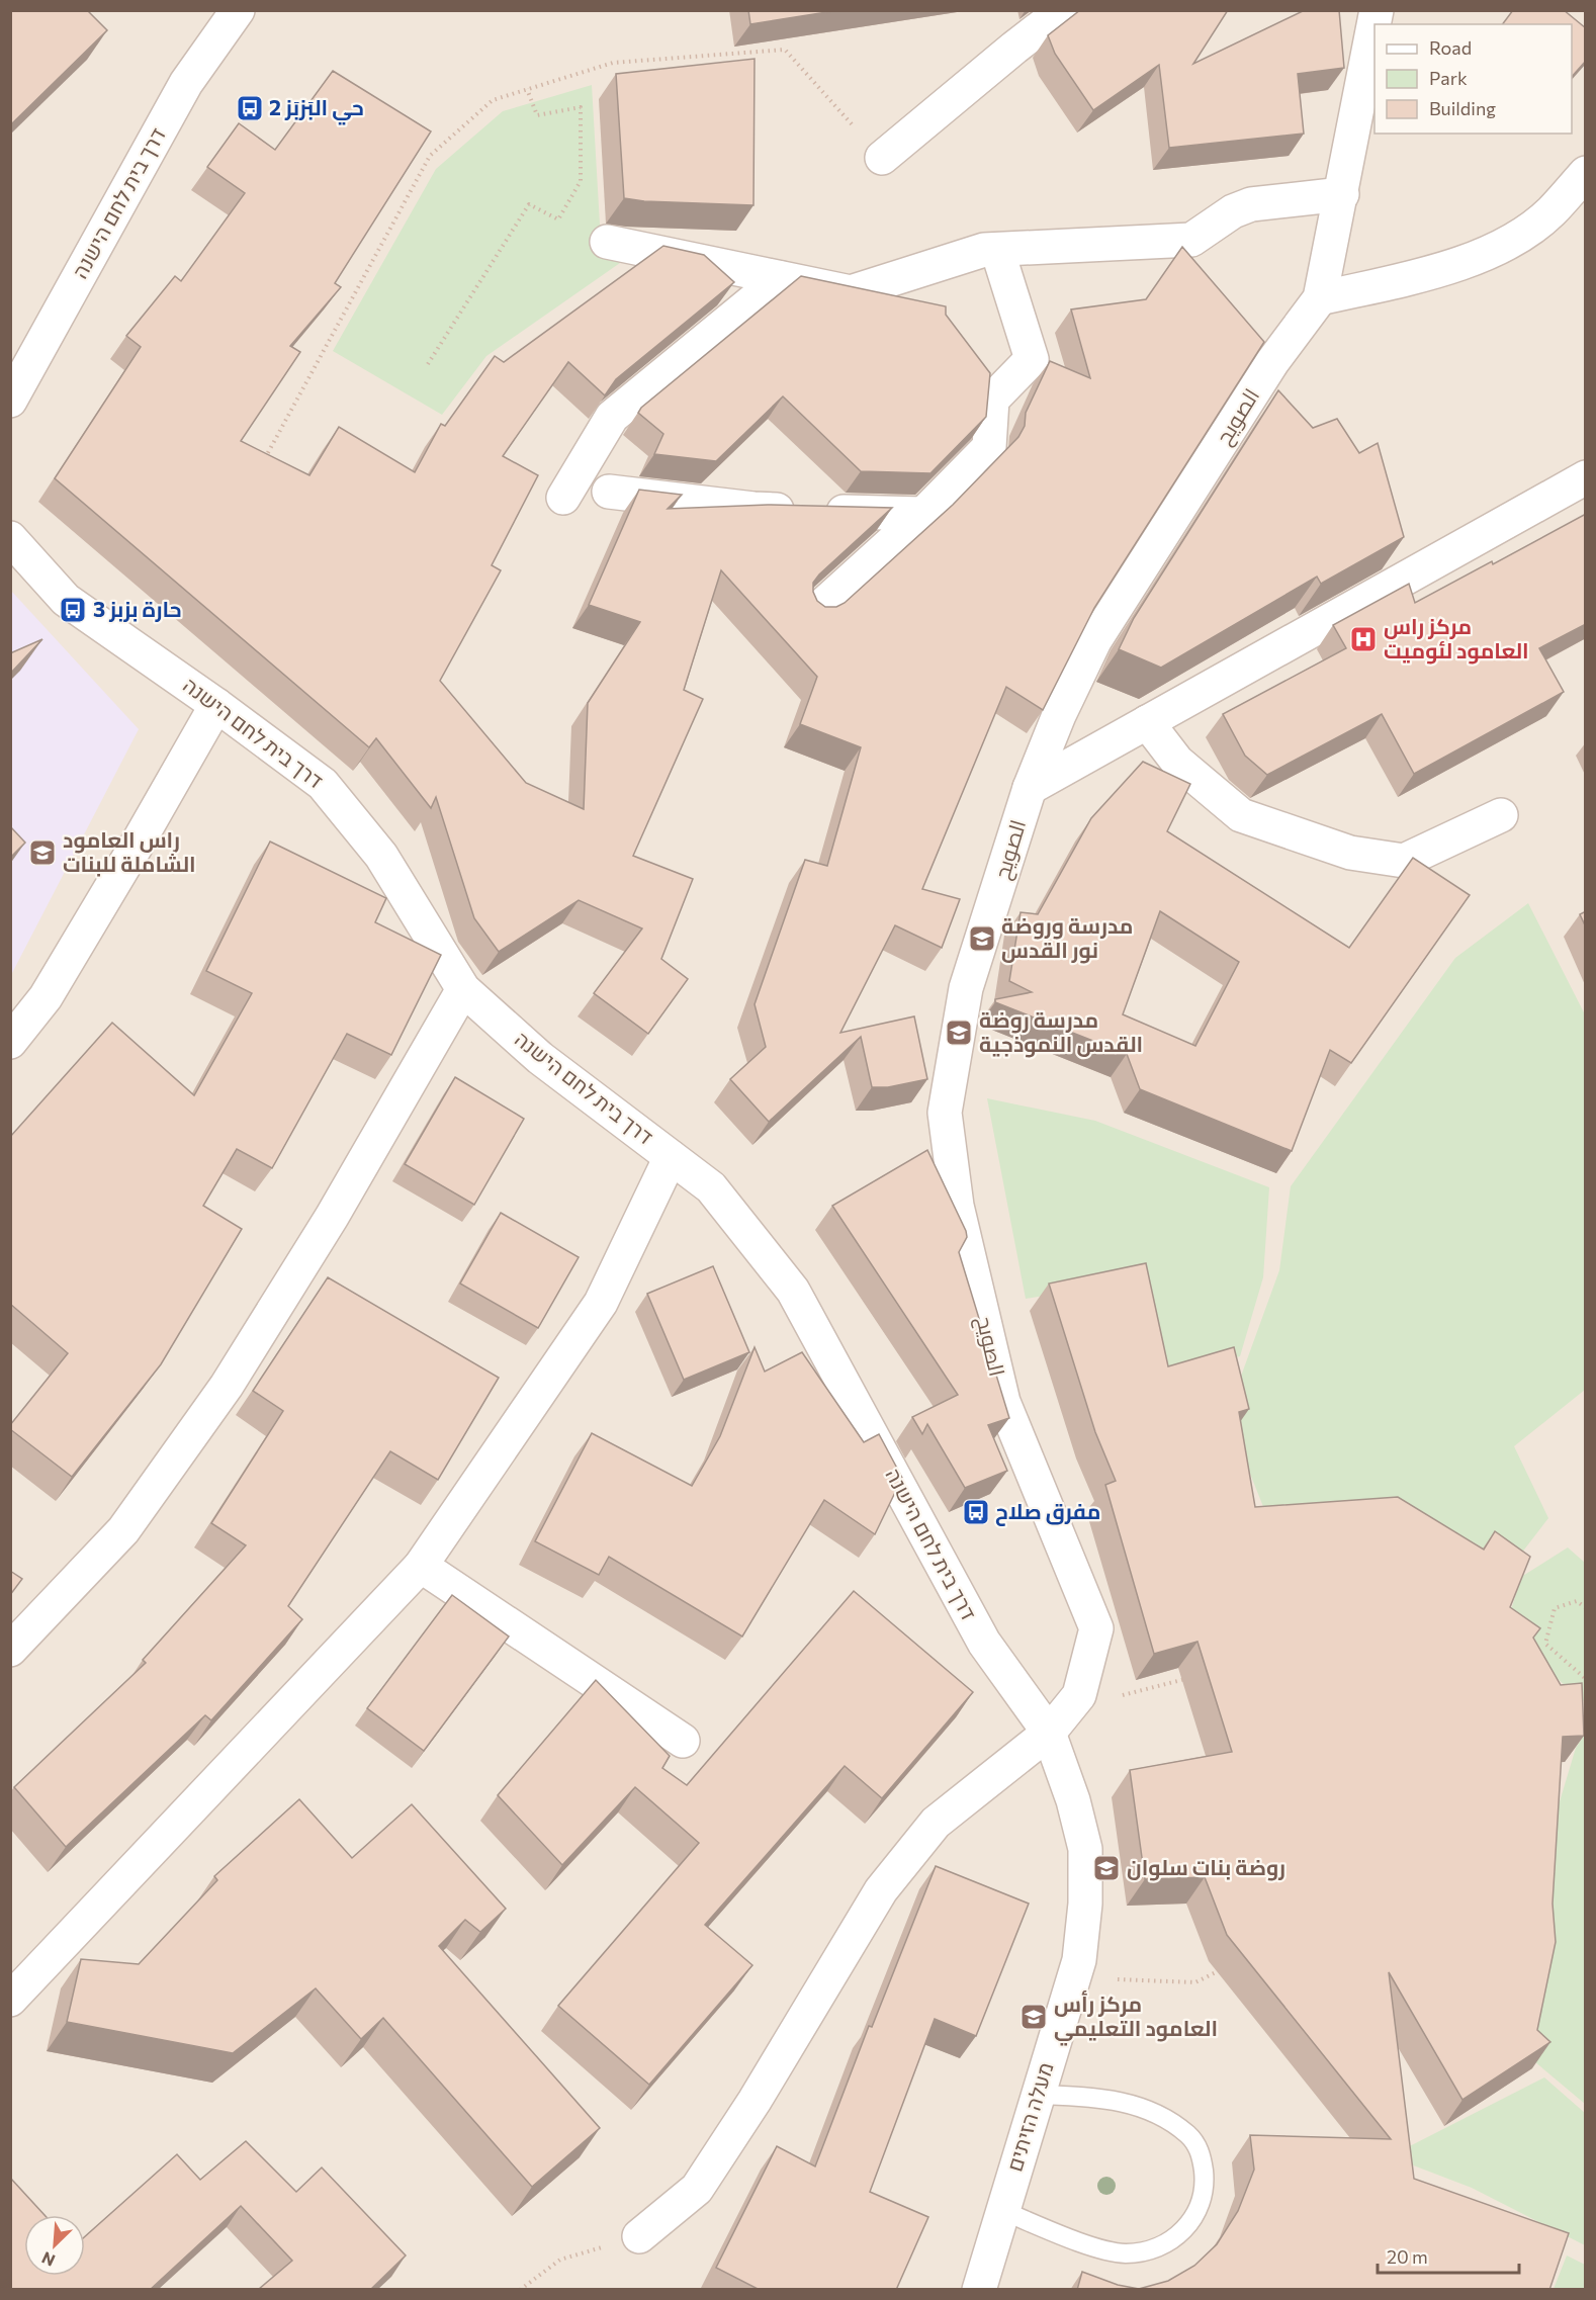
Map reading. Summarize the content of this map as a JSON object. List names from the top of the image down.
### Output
{
  "streets": {
    "street": ["דרך בית לחם הישנה", "الصويح", "מעלה הזיתים"]
  },
  "crossings": [
    ["דרך בית לחם הישנה", "الصويح"],
    ["דרך בית לחם הישנה", "מעלה הזיתים"],
    ["الصويح", "מעלה הזיתים"]
  ],
  "places": {
    "bus stop": ["حي البَزبَز 2", "حارة بزبز 3", "مفرق صلاح"],
    "hospital": ["مركز راس العامود لئوميت"],
    "school or university": [
      "راس العامود الشاملة للبنات",
      "مدرسة وروضة نور القدس",
      "مدرسة روضة القدس النموذجية",
      "روضة بنات سلوان",
      "مركز رأس العامود التعليمي"
    ]
  },
  "legend": ["Road", "Park", "Building"],
  "scale_bar": "20 m",
  "north": "bottom left"
}
